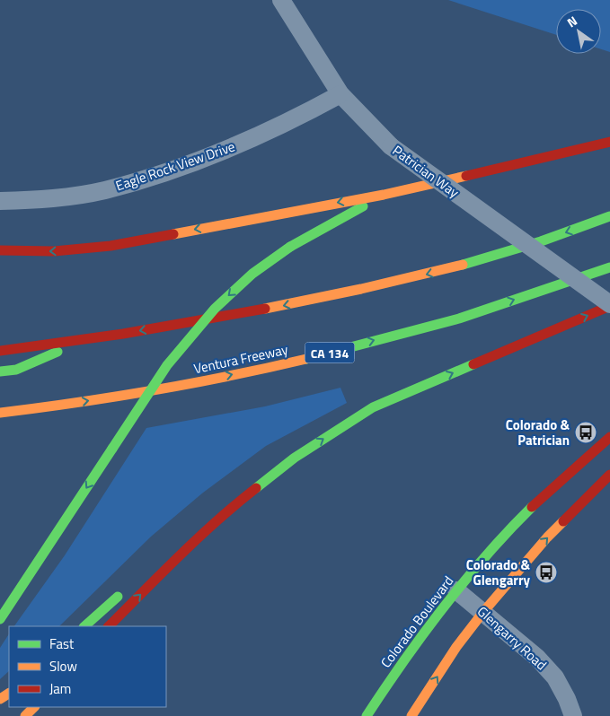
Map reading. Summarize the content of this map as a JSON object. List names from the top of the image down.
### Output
{
  "streets": {
    "main road": ["CA 134", "Ventura Freeway", "Colorado Boulevard"],
    "street": ["Eagle Rock View Drive", "Patrician Way", "Glengarry Road"]
  },
  "crossings": [
    ["Eagle Rock View Drive", "Patrician Way"],
    ["Colorado Boulevard", "Glengarry Road"]
  ],
  "places": {
    "bus stop": ["Colorado & Patrician", "Colorado & Glengarry"]
  },
  "legend": ["Fast", "Slow", "Jam"],
  "north": "top left"
}
